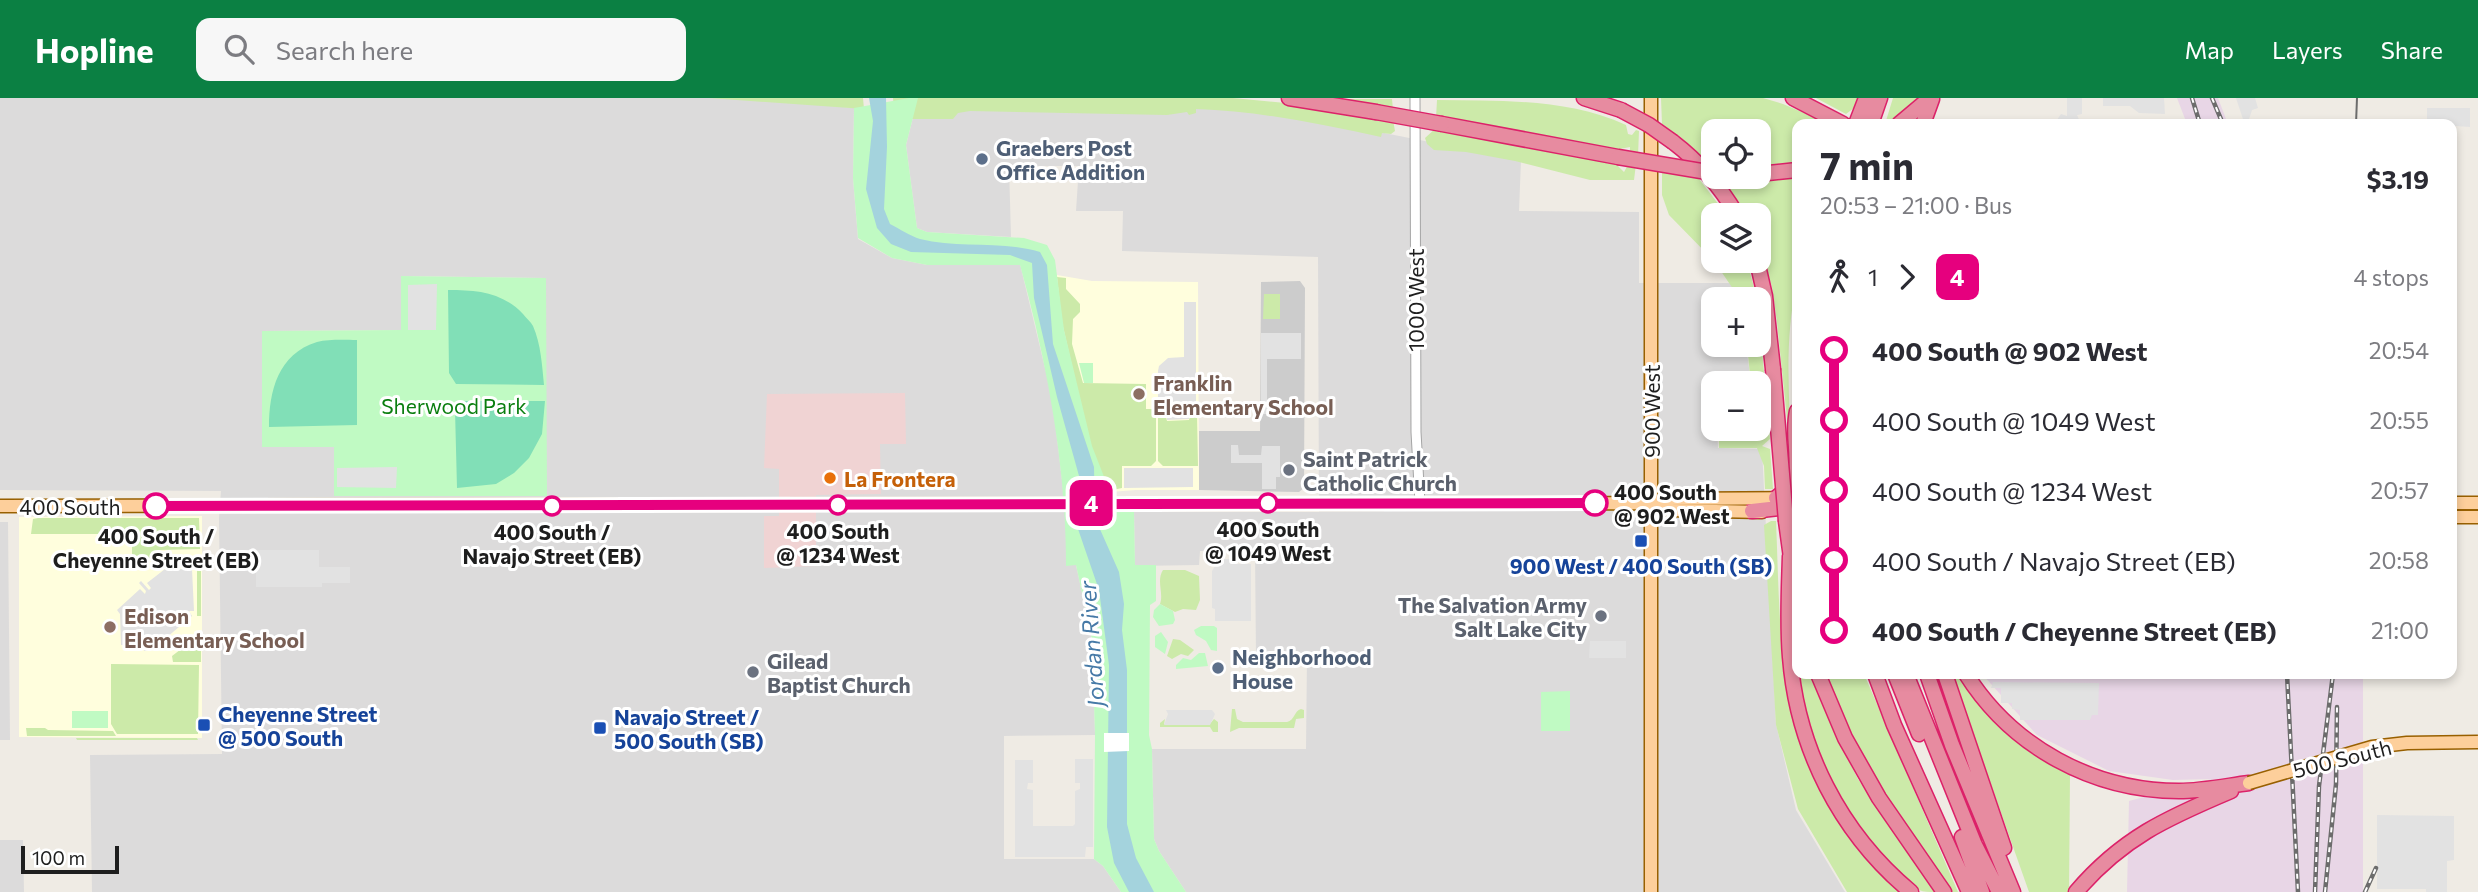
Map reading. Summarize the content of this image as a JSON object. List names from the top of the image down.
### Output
{
  "streets": {
    "main road": ["900 West", "400 South", "500 South"],
    "street": ["1000 West"]
  },
  "crossings": [
    ["1000 West", "400 South"],
    ["900 West", "400 South"]
  ],
  "water": ["Jordan River"],
  "parks": ["Sherwood Park"],
  "places": {
    "other": [
      "Graebers Post Office Addition",
      "Franklin Elementary School",
      "Saint Patrick Catholic Church",
      "La Frontera",
      "400 South @ 1049 West",
      "400 South @ 902 West",
      "400 South @ 1234 West",
      "400 South / Cheyenne Street (EB)",
      "400 South / Navajo Street (EB)",
      "The Salvation Army Salt Lake City",
      "Edison Elementary School",
      "Neighborhood House",
      "Gilead Baptist Church"
    ],
    "transit": ["900 West / 400 South (SB)", "Cheyenne Street @ 500 South", "Navajo Street / 500 South (SB)"]
  },
  "lines": ["bus line 4"],
  "scale_bar": "100 m",
  "page": {
    "header": "Hopline",
    "search": "Search here",
    "nav": ["Map", "Layers", "Share"],
    "on_map": "4",
    "map_buttons": ["+", "−"],
    "heading": ["7 min", "20:53 – 21:00 · Bus", "$3.19"],
    "legs": ["1", "4", "4 stops"],
    "list": [
      {
        "name": "400 South @ 902 West",
        "value": "20:54"
      },
      {
        "name": "400 South @ 1049 West",
        "value": "20:55"
      },
      {
        "name": "400 South @ 1234 West",
        "value": "20:57"
      },
      {
        "name": "400 South / Navajo Street (EB)",
        "value": "20:58"
      },
      {
        "name": "400 South / Cheyenne Street (EB)",
        "value": "21:00"
      }
    ],
    "scale": "100 m"
  }
}
